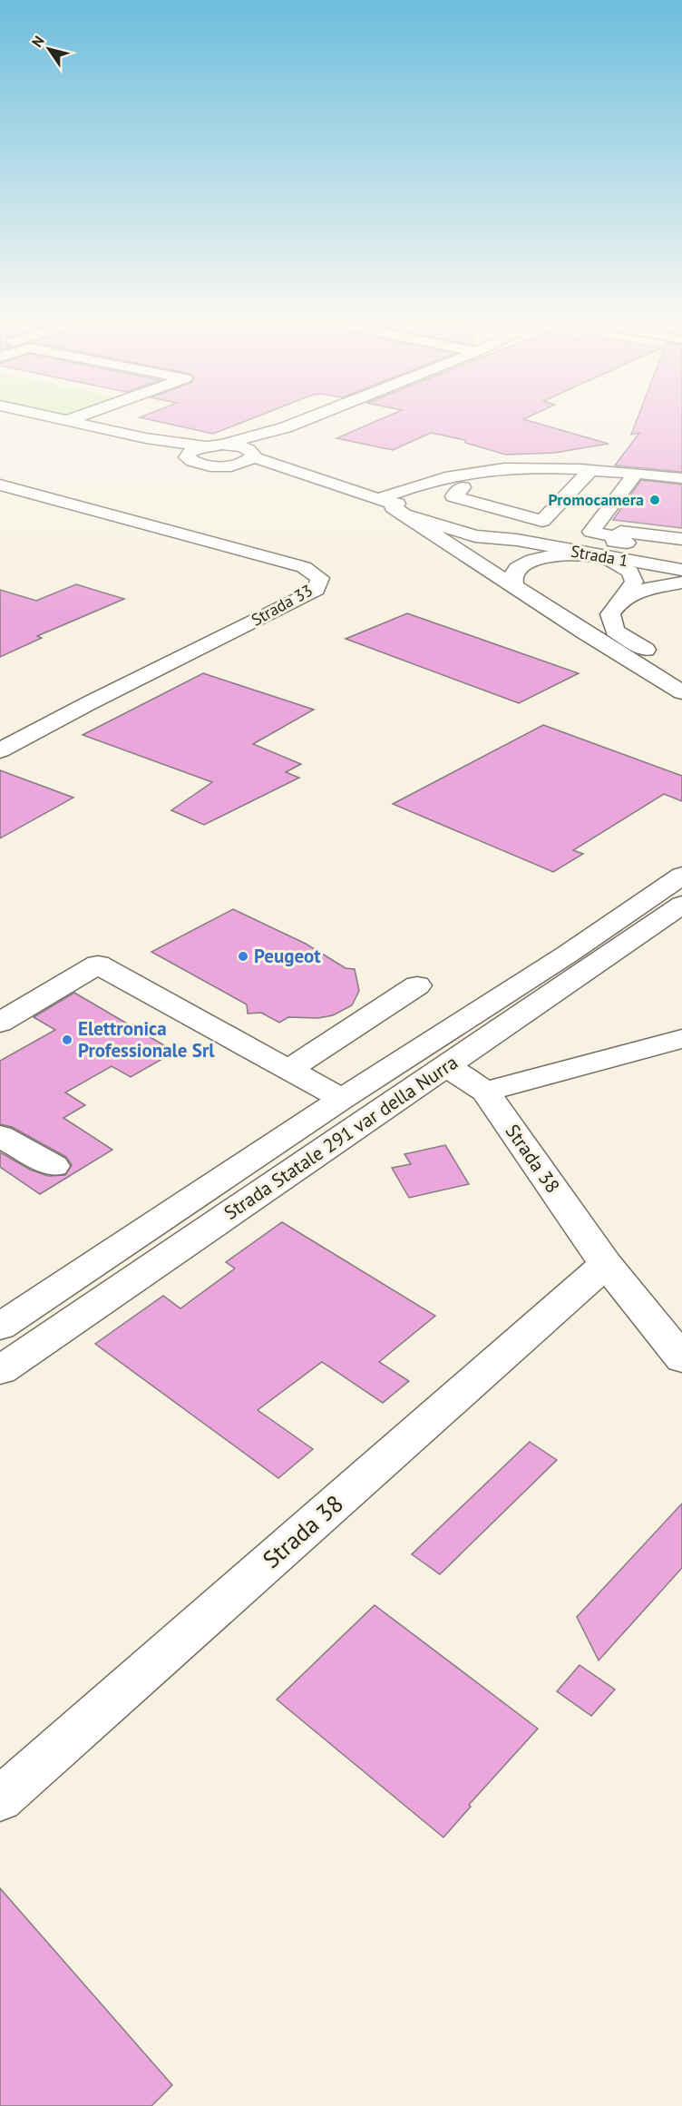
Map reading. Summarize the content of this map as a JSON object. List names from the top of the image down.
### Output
{
  "streets": {
    "street": [
      "Strada 1",
      "Strada 33",
      "Strada Statale 291 var della Nurra",
      "Strada 38"
    ]
  },
  "crossings": [
    ["Strada Statale 291 var della Nurra", "Strada 38"]
  ],
  "places": ["Promocamera", "Peugeot", "Elettronica Professionale Srl"],
  "north": "top left"
}
